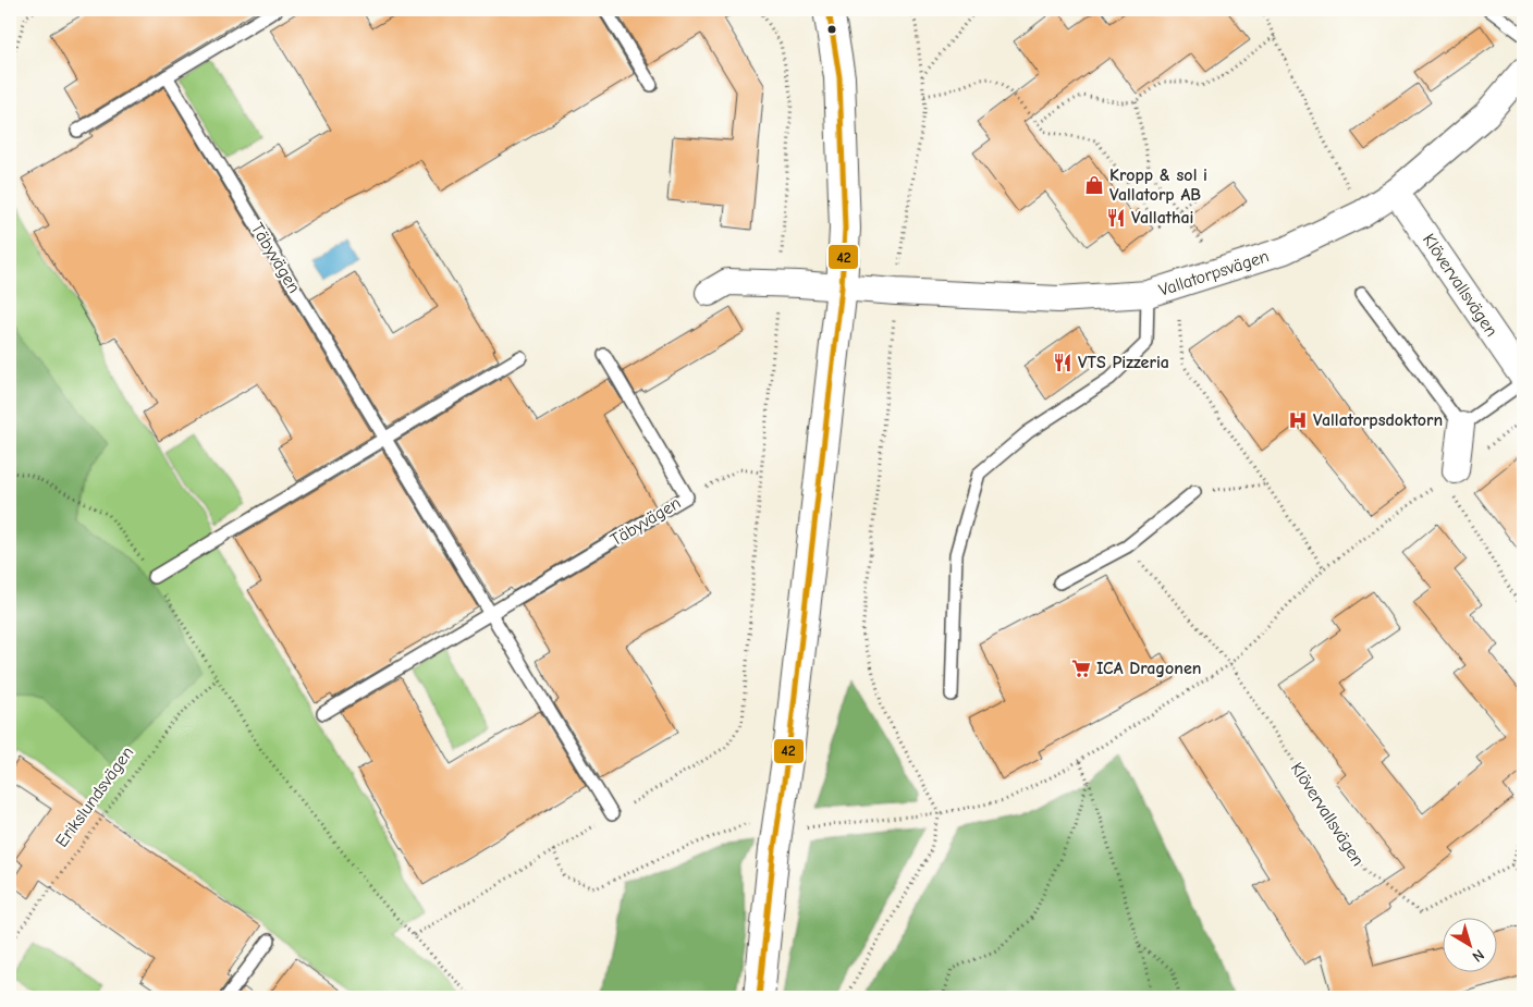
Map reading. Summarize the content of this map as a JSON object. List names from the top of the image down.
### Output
{
  "streets": {
    "street": ["Vallatorpsvägen", "Klövervallsvägen"],
    "lane": ["Täbyvägen"],
    "path": ["Erikslundsvägen"]
  },
  "crossings": [
    ["Vallatorpsvägen", "Klövervallsvägen"]
  ],
  "places": {
    "shop": ["Kropp & sol i Vallatorp AB"],
    "restaurant": ["Vallathai", "VTS Pizzeria"],
    "hospital": ["Vallatorpsdoktorn"],
    "supermarket": ["ICA Dragonen"]
  },
  "lines": ["transit line 42"],
  "north": "bottom right"
}
